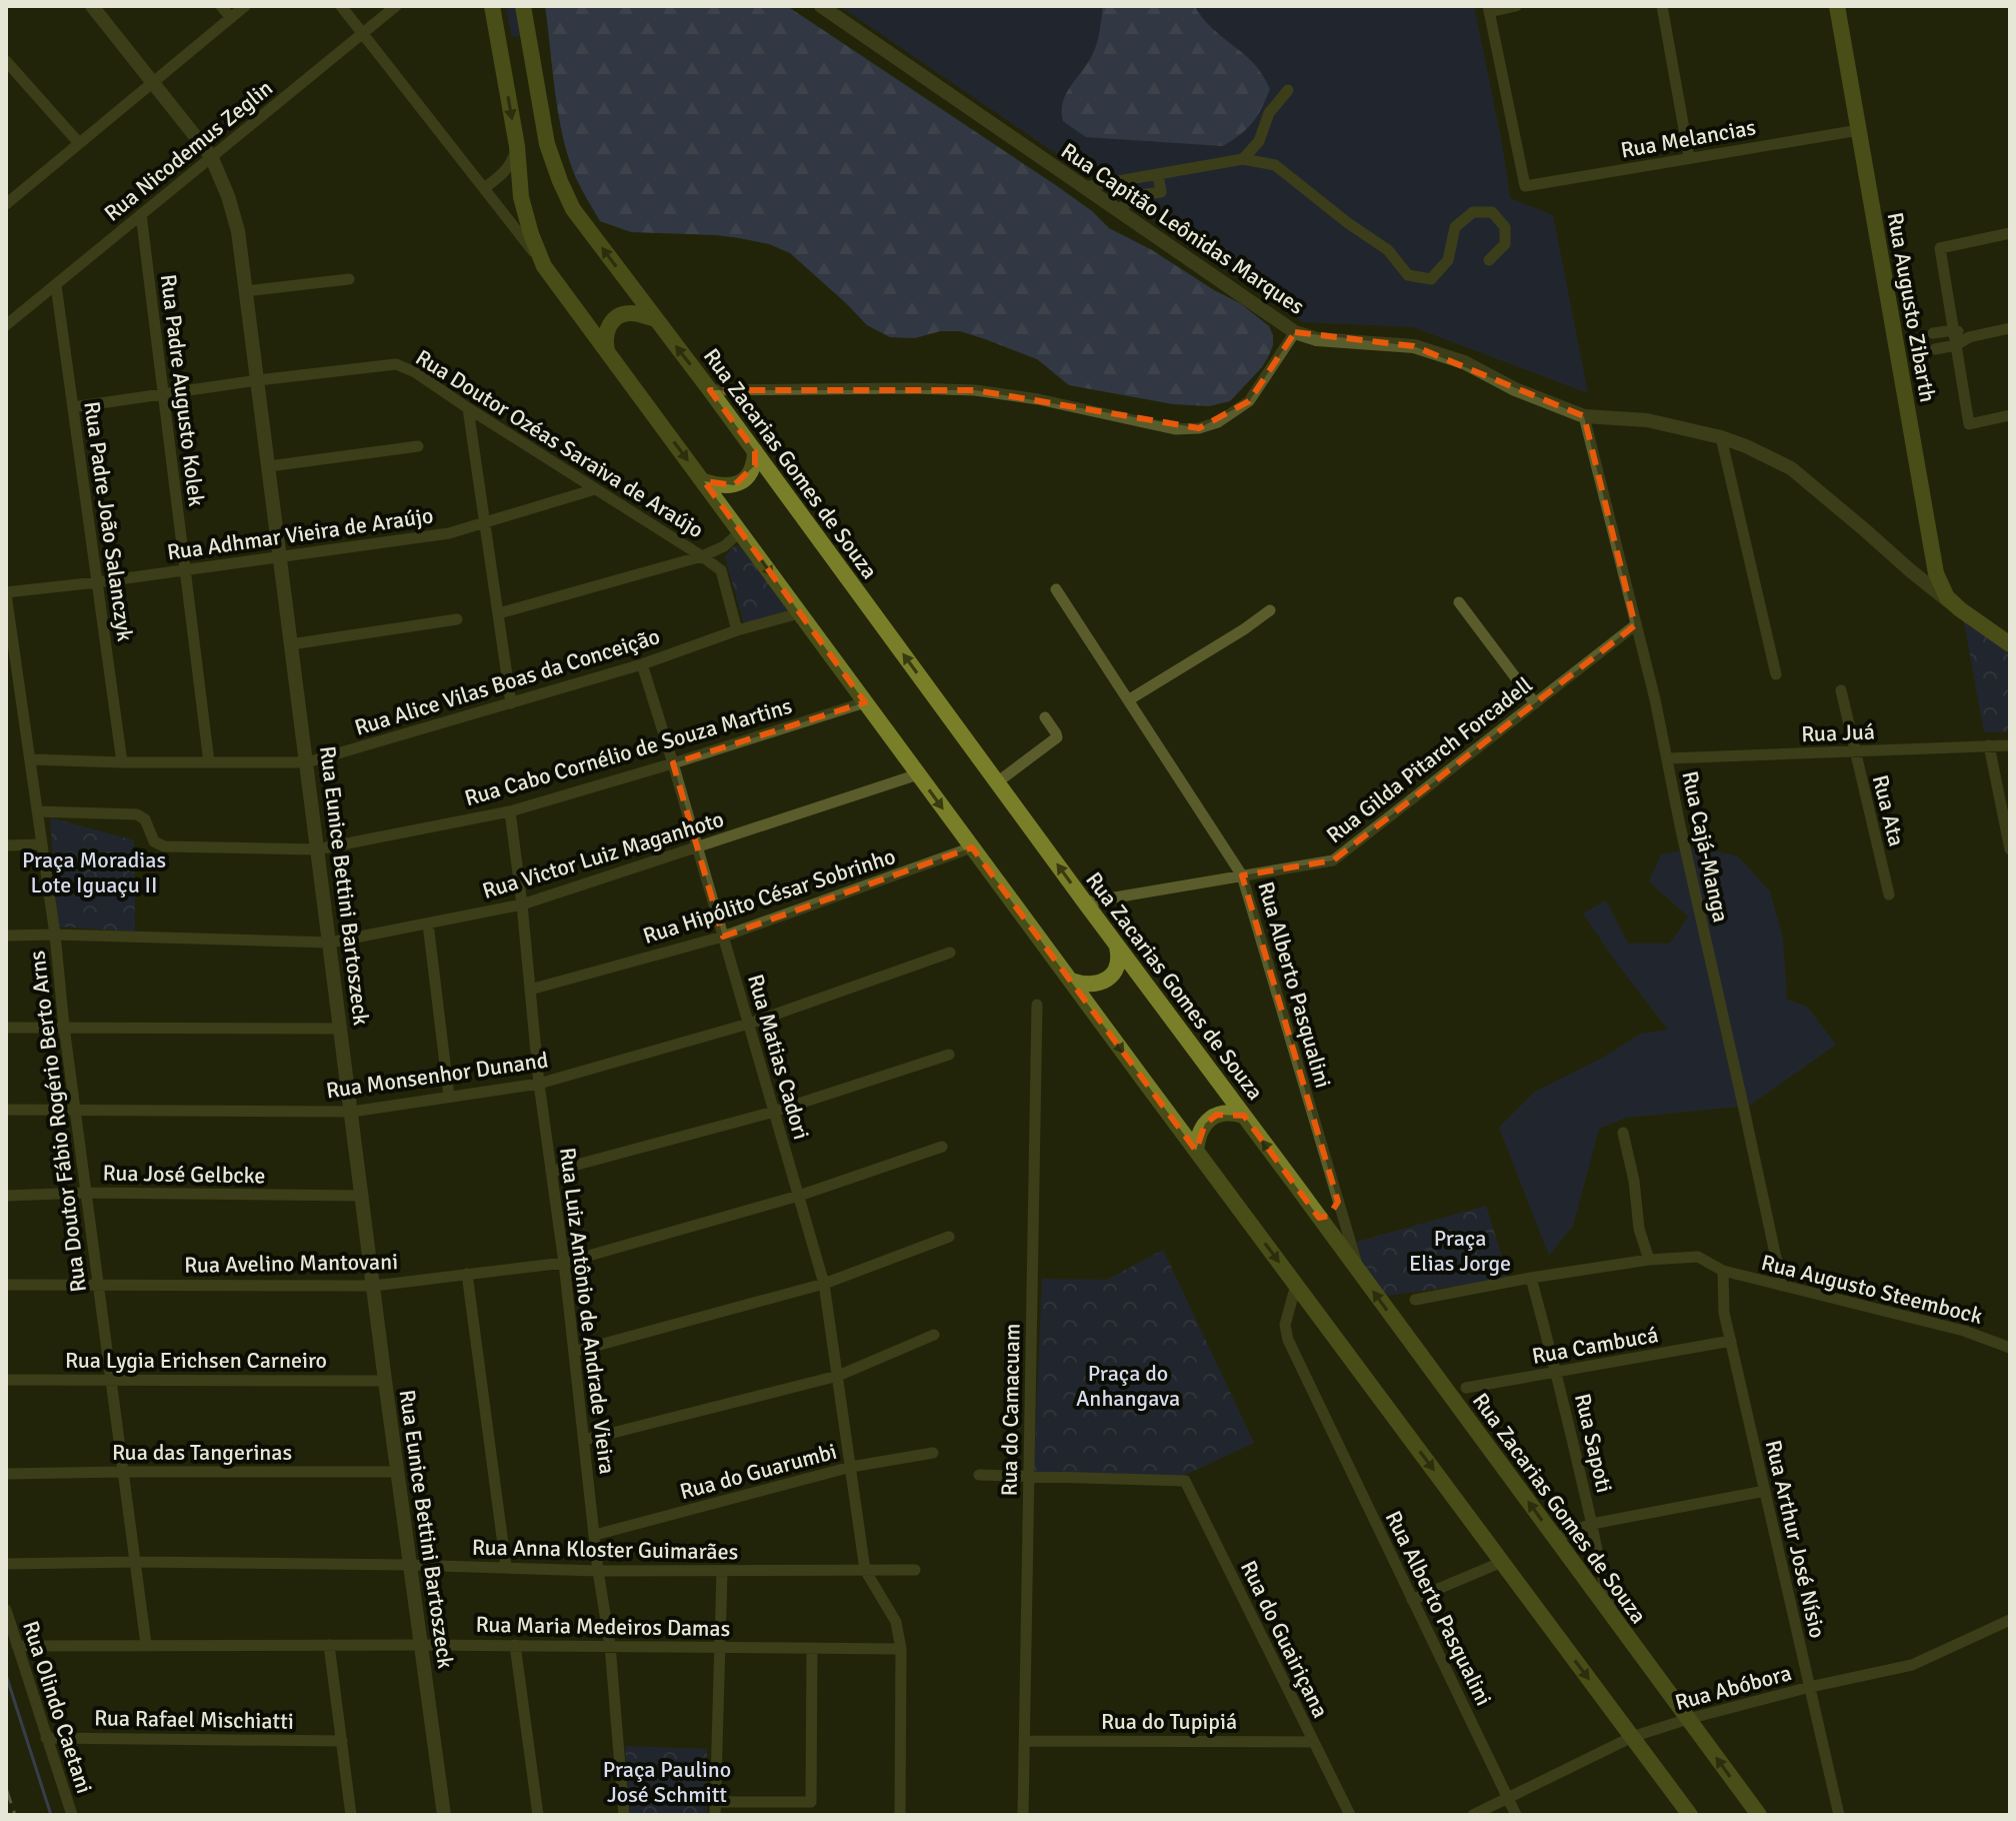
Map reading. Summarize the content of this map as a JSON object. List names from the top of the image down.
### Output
{
  "streets": {
    "main road": ["Rua Capitão Leônidas Marques", "Rua Augusto Zibarth", "Rua Zacarias Gomes de Souza"],
    "street": [
      "Rua Melancias",
      "Rua Nicodemus Zeglin",
      "Rua Padre Augusto Kolek",
      "Rua Doutor Ozéas Saraiva de Araújo",
      "Rua Padre João Salanczyk",
      "Rua Adhmar Vieira de Araújo",
      "Rua Alice Vilas Boas da Conceição",
      "Rua Juá",
      "Rua Cabo Cornélio de Souza Martins",
      "Rua Gilda Pitarch Forcadell",
      "Rua Ata",
      "Rua Cajá-Manga",
      "Rua Victor Luiz Maganhoto",
      "Rua Eunice Bettini Bartoszeck",
      "Rua Hipólito César Sobrinho",
      "Rua Alberto Pasqualini",
      "Rua Matias Cadori",
      "Rua Monsenhor Dunand",
      "Rua Doutor Fábio Rogério Berto Arns",
      "Rua José Gelbcke",
      "Rua Avelino Mantovani",
      "Rua Augusto Steembock",
      "Rua Luiz Antônio de Andrade Vieira",
      "Rua Cambucá",
      "Rua Lygia Erichsen Carneiro",
      "Rua do Camacuam",
      "Rua Sapoti",
      "Rua das Tangerinas",
      "Rua do Guarumbi",
      "Rua Arthur José Nísio",
      "Rua Anna Kloster Guimarães",
      "Rua Maria Medeiros Damas",
      "Rua do Guairiçana",
      "Rua Abóbora",
      "Rua Olindo Caetani",
      "Rua Rafael Mischiatti",
      "Rua do Tupipiá"
    ]
  },
  "crossings": [
    ["Rua Melancias", "Rua Augusto Zibarth"],
    ["Rua Nicodemus Zeglin", "Rua Padre Augusto Kolek"],
    ["Rua Nicodemus Zeglin", "Rua Padre João Salanczyk"],
    ["Rua Nicodemus Zeglin", "Rua Eunice Bettini Bartoszeck"],
    ["Rua Capitão Leônidas Marques", "Rua Augusto Zibarth"],
    ["Rua Capitão Leônidas Marques", "Rua Cajá-Manga"],
    ["Rua Padre Augusto Kolek", "Rua Doutor Ozéas Saraiva de Araújo"],
    ["Rua Padre Augusto Kolek", "Rua Adhmar Vieira de Araújo"],
    ["Rua Padre Augusto Kolek", "Rua Alice Vilas Boas da Conceição"],
    ["Rua Doutor Ozéas Saraiva de Araújo", "Rua Padre João Salanczyk"],
    ["Rua Doutor Ozéas Saraiva de Araújo", "Rua Adhmar Vieira de Araújo"],
    ["Rua Doutor Ozéas Saraiva de Araújo", "Rua Eunice Bettini Bartoszeck"],
    ["Rua Zacarias Gomes de Souza", "Rua Gilda Pitarch Forcadell"],
    ["Rua Zacarias Gomes de Souza", "Rua Alberto Pasqualini"],
    ["Rua Zacarias Gomes de Souza", "Rua Sapoti"],
    ["Rua Zacarias Gomes de Souza", "Rua Abóbora"],
    ["Rua Padre João Salanczyk", "Rua Adhmar Vieira de Araújo"],
    ["Rua Padre João Salanczyk", "Rua Alice Vilas Boas da Conceição"],
    ["Rua Adhmar Vieira de Araújo", "Rua Eunice Bettini Bartoszeck"],
    ["Rua Adhmar Vieira de Araújo", "Rua Doutor Fábio Rogério Berto Arns"],
    ["Rua Alice Vilas Boas da Conceição", "Rua Eunice Bettini Bartoszeck"],
    ["Rua Alice Vilas Boas da Conceição", "Rua Matias Cadori"],
    ["Rua Alice Vilas Boas da Conceição", "Rua Doutor Fábio Rogério Berto Arns"],
    ["Rua Juá", "Rua Ata"],
    ["Rua Juá", "Rua Cajá-Manga"],
    ["Rua Cabo Cornélio de Souza Martins", "Rua Eunice Bettini Bartoszeck"],
    ["Rua Cabo Cornélio de Souza Martins", "Rua Matias Cadori"],
    ["Rua Cabo Cornélio de Souza Martins", "Rua Doutor Fábio Rogério Berto Arns"],
    ["Rua Cabo Cornélio de Souza Martins", "Rua Luiz Antônio de Andrade Vieira"],
    ["Rua Gilda Pitarch Forcadell", "Rua Cajá-Manga"],
    ["Rua Gilda Pitarch Forcadell", "Rua Alberto Pasqualini"],
    ["Rua Cajá-Manga", "Rua Augusto Steembock"],
    ["Rua Victor Luiz Maganhoto", "Rua Eunice Bettini Bartoszeck"],
    ["Rua Victor Luiz Maganhoto", "Rua Matias Cadori"],
    ["Rua Victor Luiz Maganhoto", "Rua Doutor Fábio Rogério Berto Arns"],
    ["Rua Victor Luiz Maganhoto", "Rua Luiz Antônio de Andrade Vieira"],
    ["Rua Eunice Bettini Bartoszeck", "Rua Monsenhor Dunand"],
    ["Rua Eunice Bettini Bartoszeck", "Rua José Gelbcke"],
    ["Rua Eunice Bettini Bartoszeck", "Rua Avelino Mantovani"],
    ["Rua Eunice Bettini Bartoszeck", "Rua Lygia Erichsen Carneiro"],
    ["Rua Eunice Bettini Bartoszeck", "Rua das Tangerinas"],
    ["Rua Eunice Bettini Bartoszeck", "Rua Anna Kloster Guimarães"],
    ["Rua Eunice Bettini Bartoszeck", "Rua Maria Medeiros Damas"],
    ["Rua Hipólito César Sobrinho", "Rua Matias Cadori"],
    ["Rua Hipólito César Sobrinho", "Rua Luiz Antônio de Andrade Vieira"],
    ["Rua Alberto Pasqualini", "Rua Abóbora"],
    ["Rua Matias Cadori", "Rua Monsenhor Dunand"],
    ["Rua Matias Cadori", "Rua Avelino Mantovani"],
    ["Rua Matias Cadori", "Rua do Guarumbi"],
    ["Rua Matias Cadori", "Rua Anna Kloster Guimarães"],
    ["Rua Monsenhor Dunand", "Rua Doutor Fábio Rogério Berto Arns"],
    ["Rua Monsenhor Dunand", "Rua Luiz Antônio de Andrade Vieira"],
    ["Rua Doutor Fábio Rogério Berto Arns", "Rua José Gelbcke"],
    ["Rua Doutor Fábio Rogério Berto Arns", "Rua Avelino Mantovani"],
    ["Rua Doutor Fábio Rogério Berto Arns", "Rua Lygia Erichsen Carneiro"],
    ["Rua Doutor Fábio Rogério Berto Arns", "Rua das Tangerinas"],
    ["Rua Doutor Fábio Rogério Berto Arns", "Rua Anna Kloster Guimarães"],
    ["Rua Doutor Fábio Rogério Berto Arns", "Rua Maria Medeiros Damas"],
    ["Rua Avelino Mantovani", "Rua Luiz Antônio de Andrade Vieira"],
    ["Rua Augusto Steembock", "Rua Sapoti"],
    ["Rua Augusto Steembock", "Rua Arthur José Nísio"],
    ["Rua Luiz Antônio de Andrade Vieira", "Rua do Guarumbi"],
    ["Rua Luiz Antônio de Andrade Vieira", "Rua Anna Kloster Guimarães"],
    ["Rua Luiz Antônio de Andrade Vieira", "Rua Maria Medeiros Damas"],
    ["Rua Cambucá", "Rua Sapoti"],
    ["Rua Cambucá", "Rua Arthur José Nísio"],
    ["Rua do Camacuam", "Rua do Guairiçana"],
    ["Rua do Camacuam", "Rua do Tupipiá"],
    ["Rua Arthur José Nísio", "Rua Abóbora"],
    ["Rua Maria Medeiros Damas", "Rua Olindo Caetani"],
    ["Rua do Guairiçana", "Rua do Tupipiá"],
    ["Rua Olindo Caetani", "Rua Rafael Mischiatti"]
  ],
  "parks": [
    "Praça Moradias Lote Iguaçu II",
    "Praça Elias Jorge",
    "Praça do Anhangava",
    "Praça Paulino José Schmitt"
  ]
}
